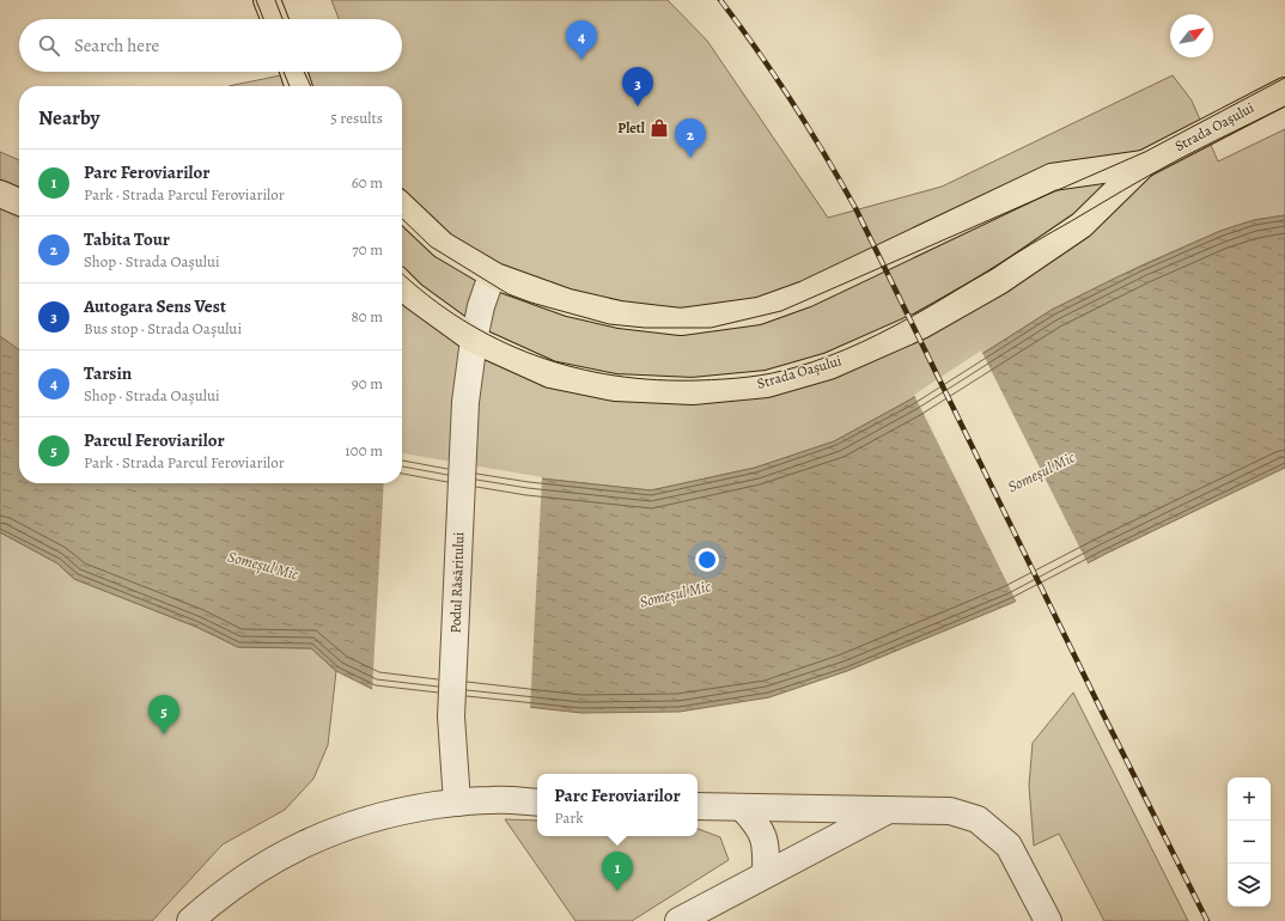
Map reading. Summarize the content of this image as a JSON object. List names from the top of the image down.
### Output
{
  "streets": {
    "main road": ["Strada Oașului"],
    "street": ["Podul Răsăritului"]
  },
  "crossings": [
    ["Strada Oașului", "Podul Răsăritului"]
  ],
  "water": ["Someșul Mic"],
  "places": {
    "shop": ["Pletl"]
  },
  "north": "top right",
  "page": {
    "search": "Search here",
    "pins": [
      "4",
      "3",
      "2",
      "5",
      "1"
    ],
    "heading": ["Nearby", "5 results"],
    "list": [
      {
        "mark": "1",
        "name": "Parc Feroviarilor",
        "note": "Park · Strada Parcul Feroviarilor",
        "value": "60 m"
      },
      {
        "mark": "2",
        "name": "Tabita Tour",
        "note": "Shop · Strada Oașului",
        "value": "70 m"
      },
      {
        "mark": "3",
        "name": "Autogara Sens Vest",
        "note": "Bus stop · Strada Oașului",
        "value": "80 m"
      },
      {
        "mark": "4",
        "name": "Tarsin",
        "note": "Shop · Strada Oașului",
        "value": "90 m"
      },
      {
        "mark": "5",
        "name": "Parcul Feroviarilor",
        "note": "Park · Strada Parcul Feroviarilor",
        "value": "100 m"
      }
    ],
    "popup": ["Parc Feroviarilor", "Park"],
    "map_buttons": ["+", "−"]
  }
}
